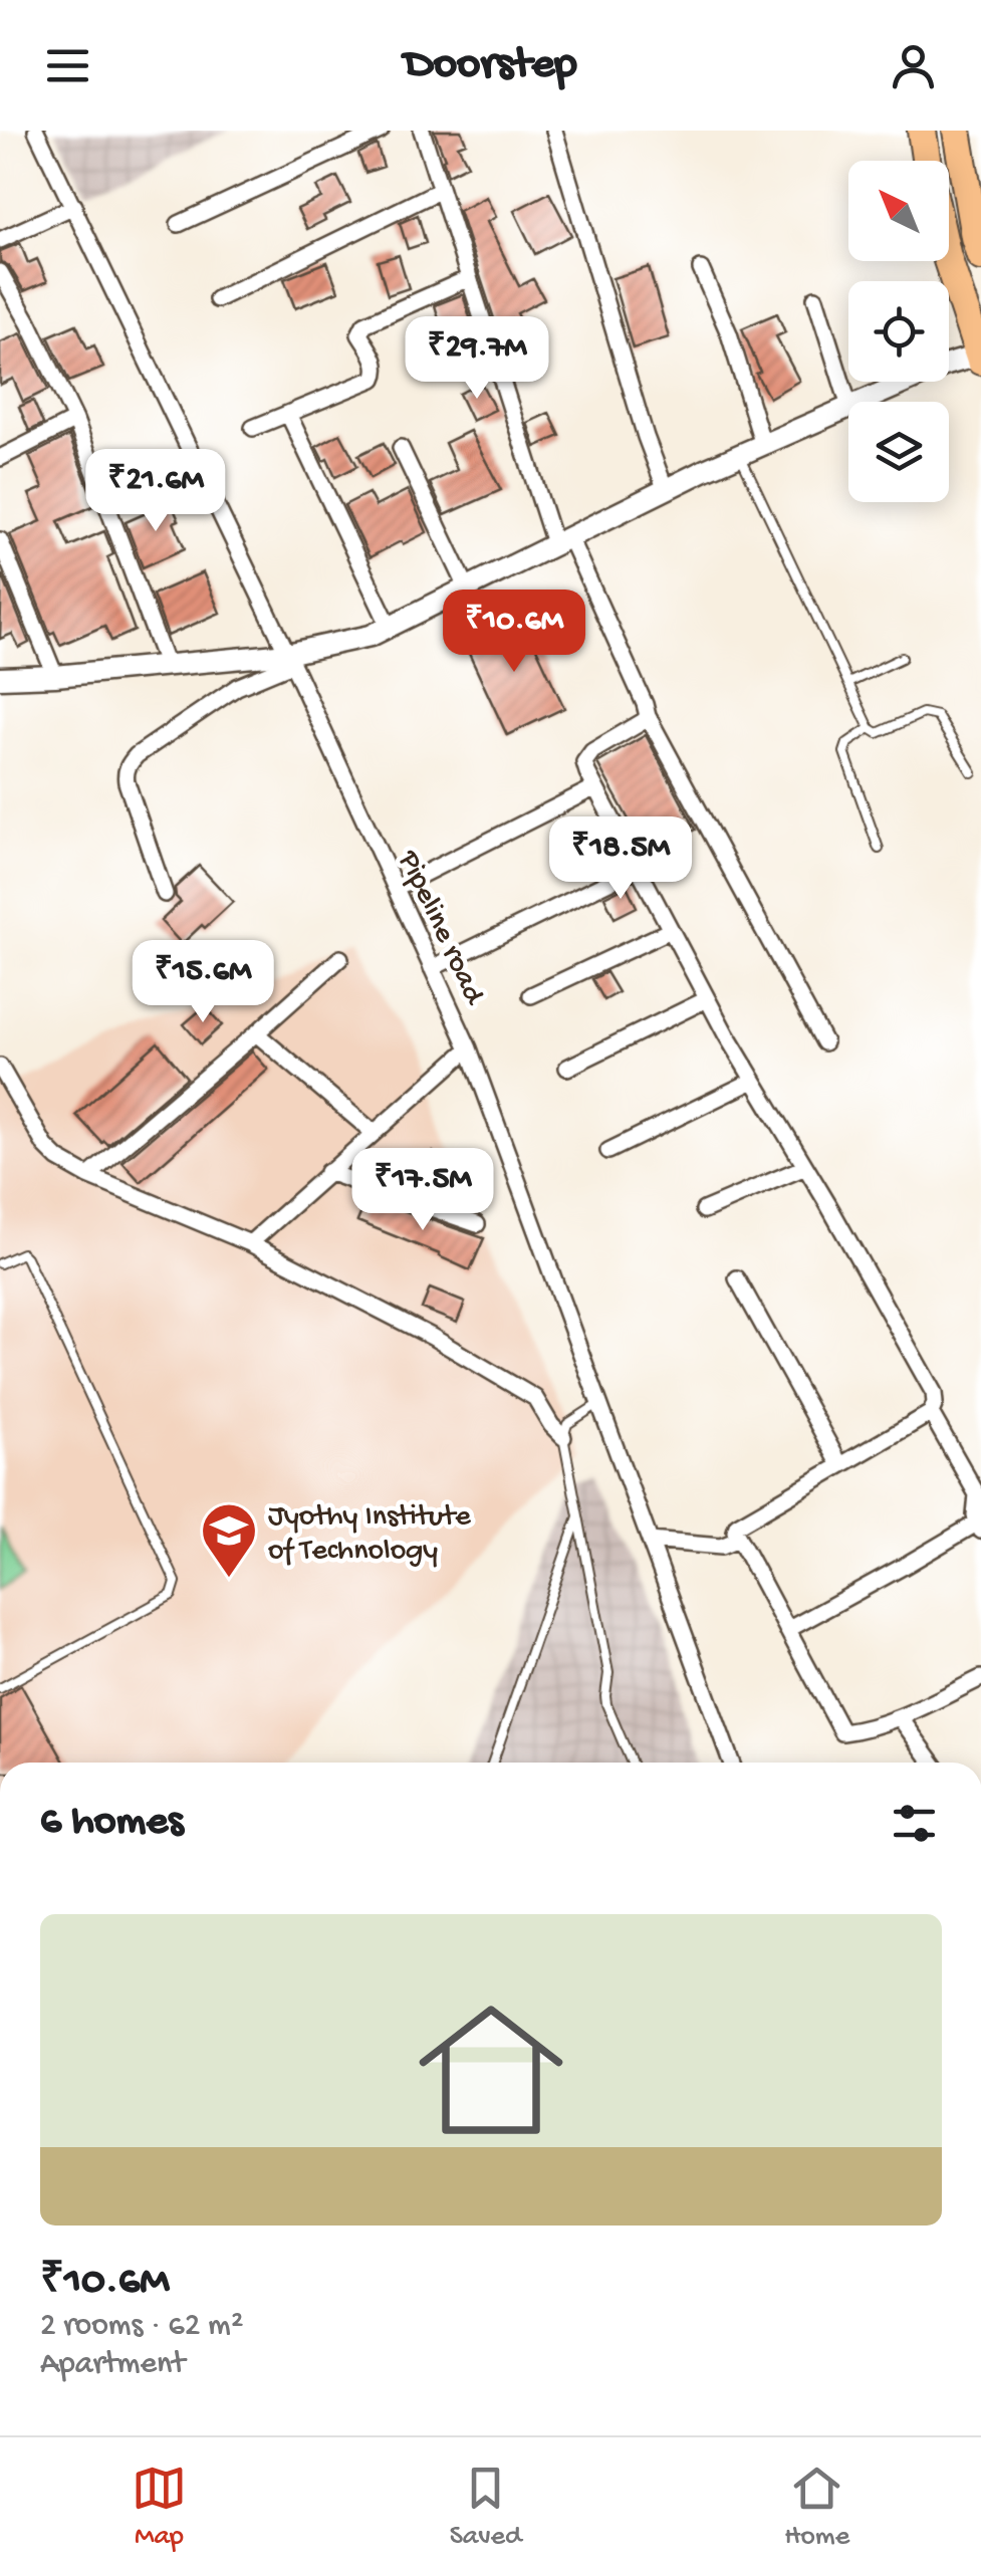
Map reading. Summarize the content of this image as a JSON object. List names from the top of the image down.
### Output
{
  "streets": {
    "street": ["Pipeline road"]
  },
  "places": {
    "school or university": ["Jyothy Institute of Technology"]
  },
  "north": "top left",
  "page": {
    "header": "Doorstep",
    "price": [
      "₹29.7M",
      "₹21.6M",
      "₹10.6M",
      "₹18.5M",
      "₹15.6M",
      "₹17.5M"
    ],
    "heading": "6 homes",
    "list": [
      {
        "name": "₹10.6M",
        "note": "2 rooms · 62 m² · Apartment"
      }
    ],
    "tabs": ["Map", "Saved", "Home"]
  }
}
